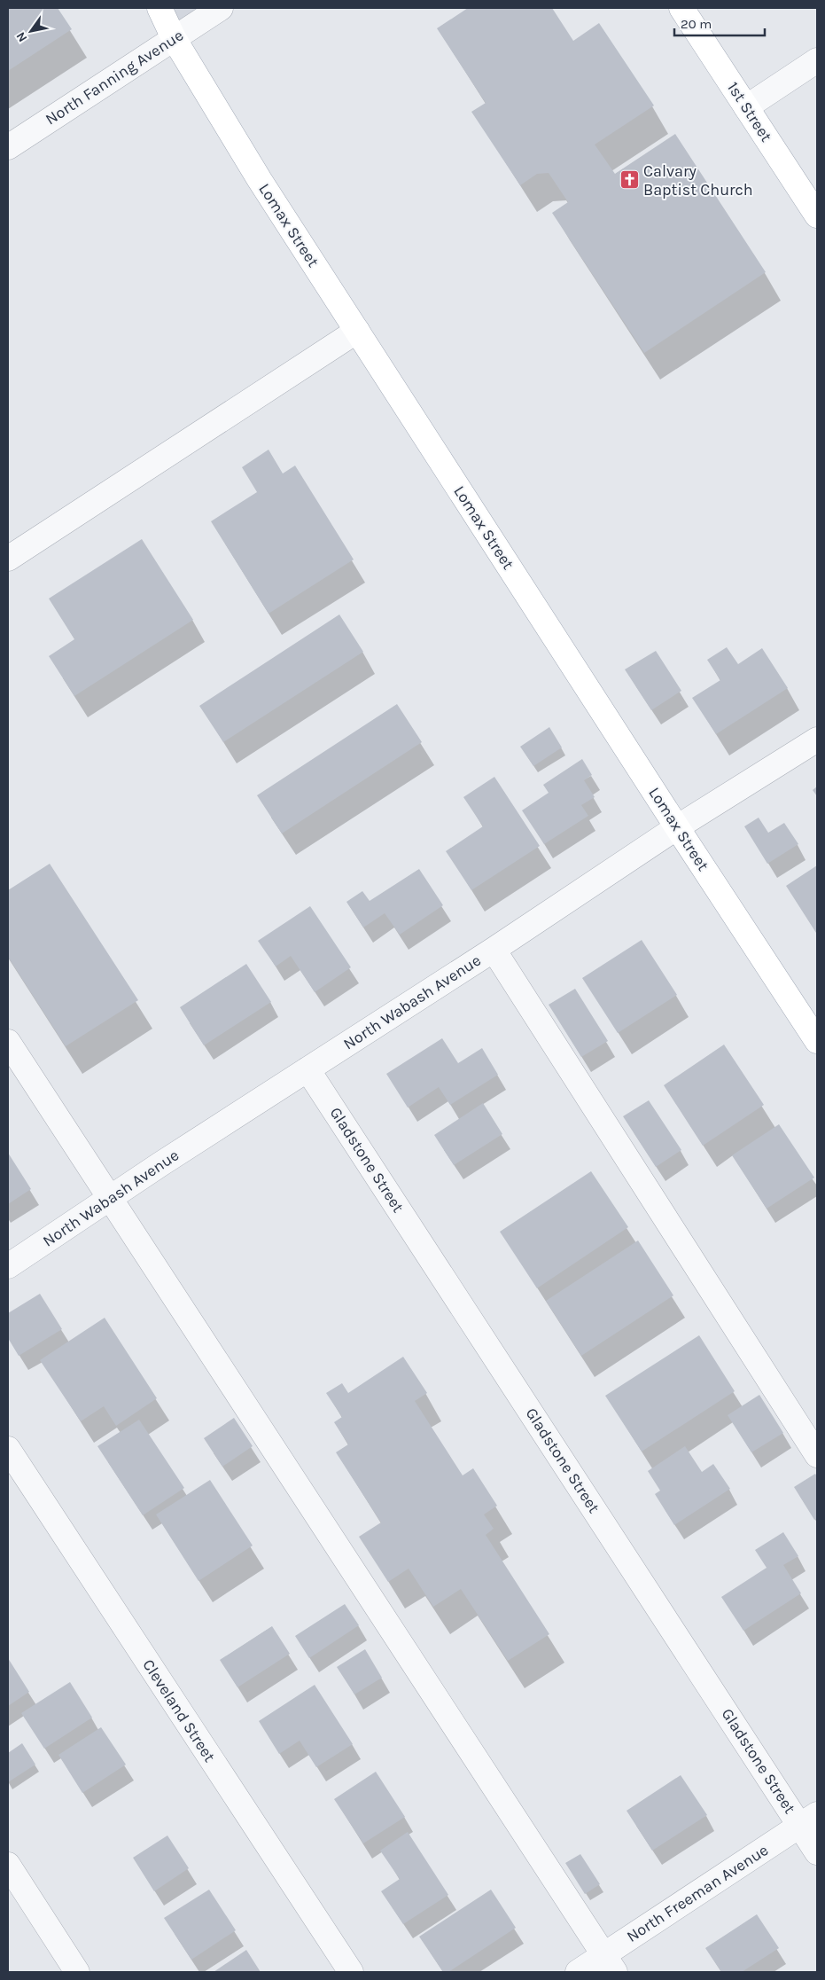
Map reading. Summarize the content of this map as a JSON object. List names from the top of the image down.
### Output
{
  "streets": {
    "main road": ["1st Street", "Lomax Street"],
    "street": [
      "North Fanning Avenue",
      "North Wabash Avenue",
      "Gladstone Street",
      "Cleveland Street",
      "North Freeman Avenue"
    ]
  },
  "crossings": [
    ["North Fanning Avenue", "Lomax Street"],
    ["Lomax Street", "North Wabash Avenue"],
    ["North Wabash Avenue", "Gladstone Street"],
    ["Gladstone Street", "North Freeman Avenue"]
  ],
  "places": {
    "church": ["Calvary Baptist Church"]
  },
  "scale_bar": "20 m",
  "north": "bottom left"
}
